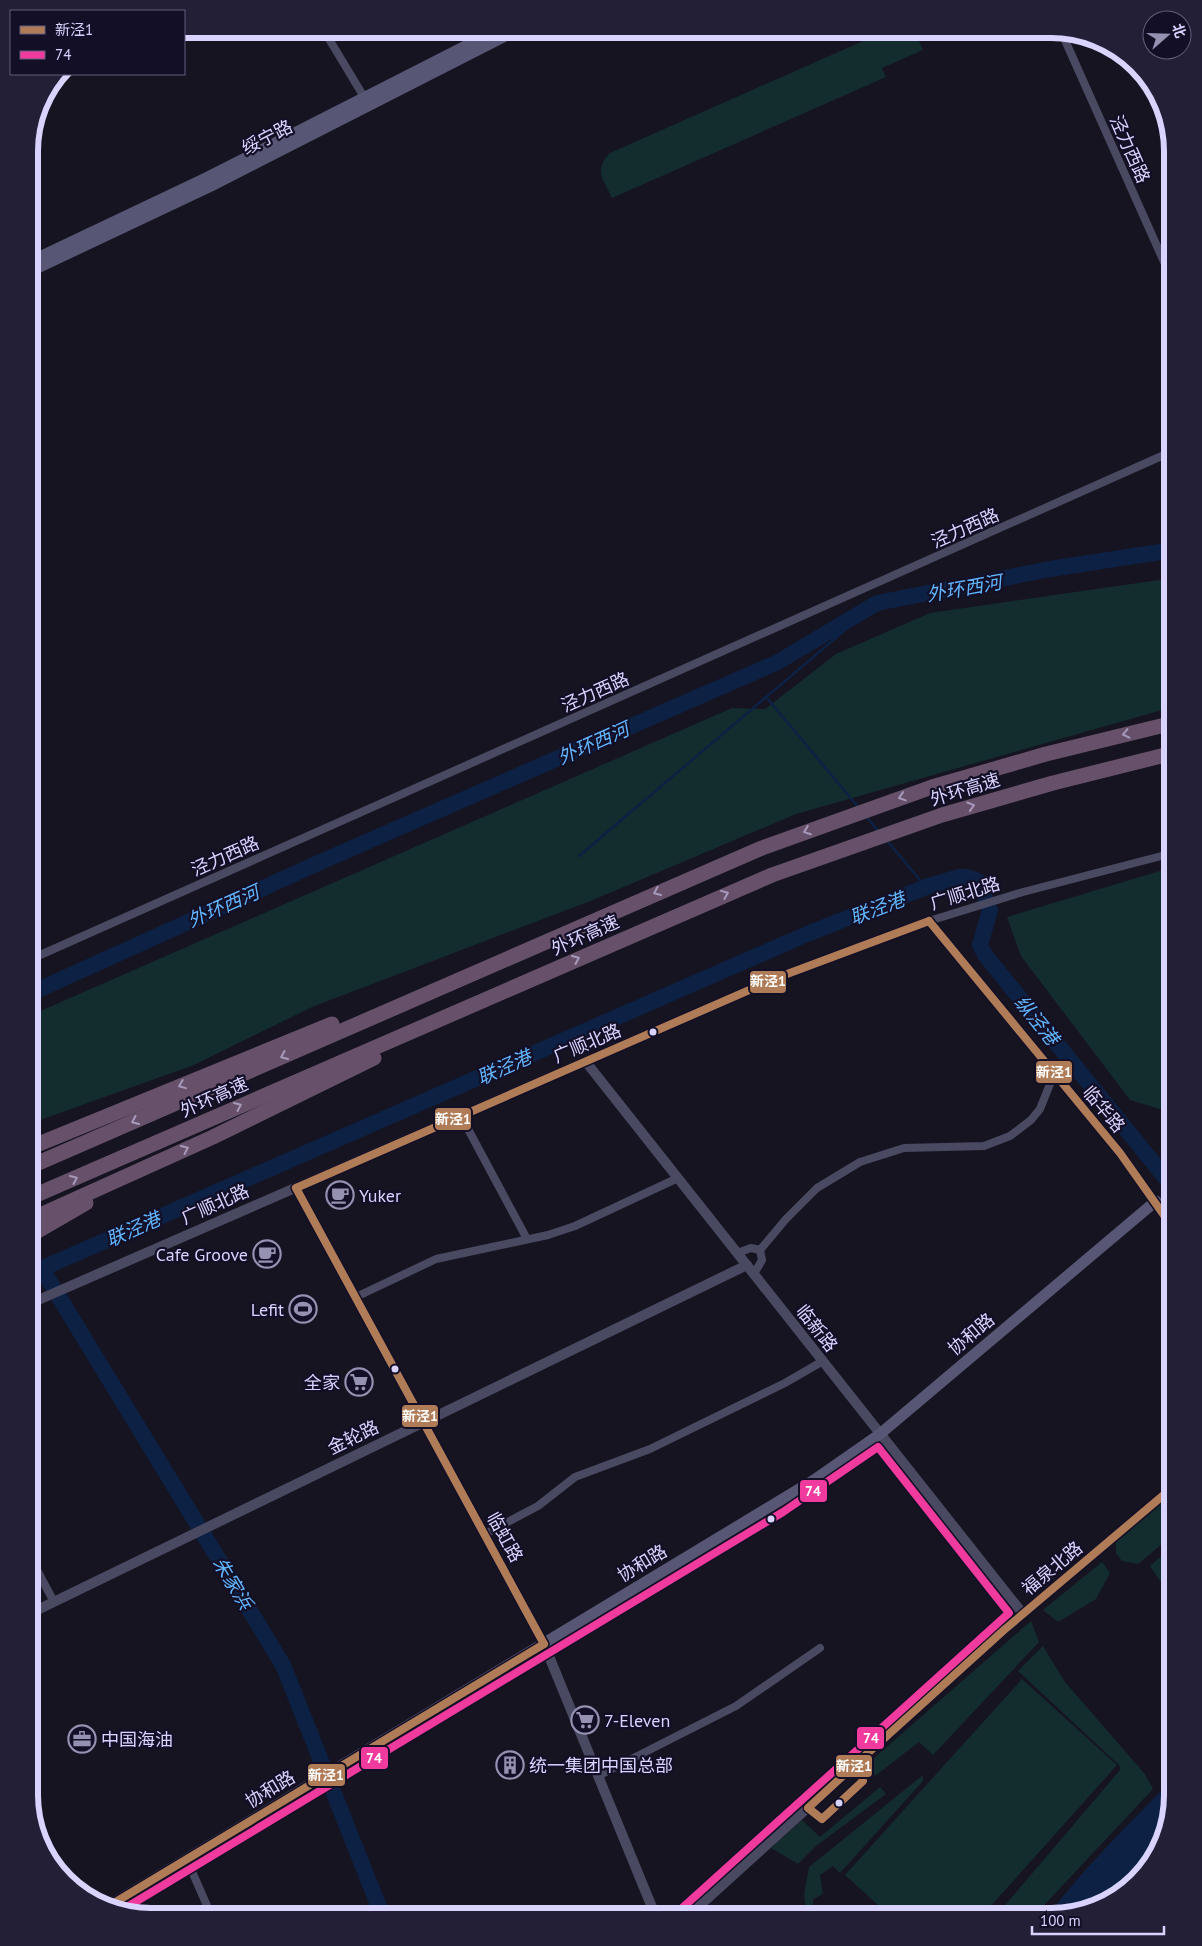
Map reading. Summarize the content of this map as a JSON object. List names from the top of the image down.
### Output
{
  "streets": {
    "highway": ["外环高速"],
    "main road": ["绥宁路", "协和路"],
    "street": [
      "泾力西路",
      "广顺北路",
      "临华路",
      "临新路",
      "金轮路",
      "临虹路",
      "福泉北路"
    ]
  },
  "crossings": [
    ["广顺北路", "临华路"],
    ["广顺北路", "临新路"],
    ["广顺北路", "临虹路"],
    ["临华路", "协和路"],
    ["临新路", "协和路"],
    ["临新路", "金轮路"],
    ["临新路", "福泉北路"],
    ["协和路", "临虹路"],
    ["金轮路", "临虹路"]
  ],
  "water": [
    "外环西河",
    "联泾港",
    "纵泾港",
    "朱家浜"
  ],
  "places": {
    "cafe": ["Yuker", "Cafe Groove"],
    "sports": ["Lefit"],
    "supermarket": ["全家", "7-Eleven"],
    "office": ["中国海油"],
    "building": ["统一集团中国总部"]
  },
  "lines": ["transit line 新泾1", "transit line 74"],
  "legend": ["新泾1", "74"],
  "scale_bar": "100 m",
  "north": "right"
}
